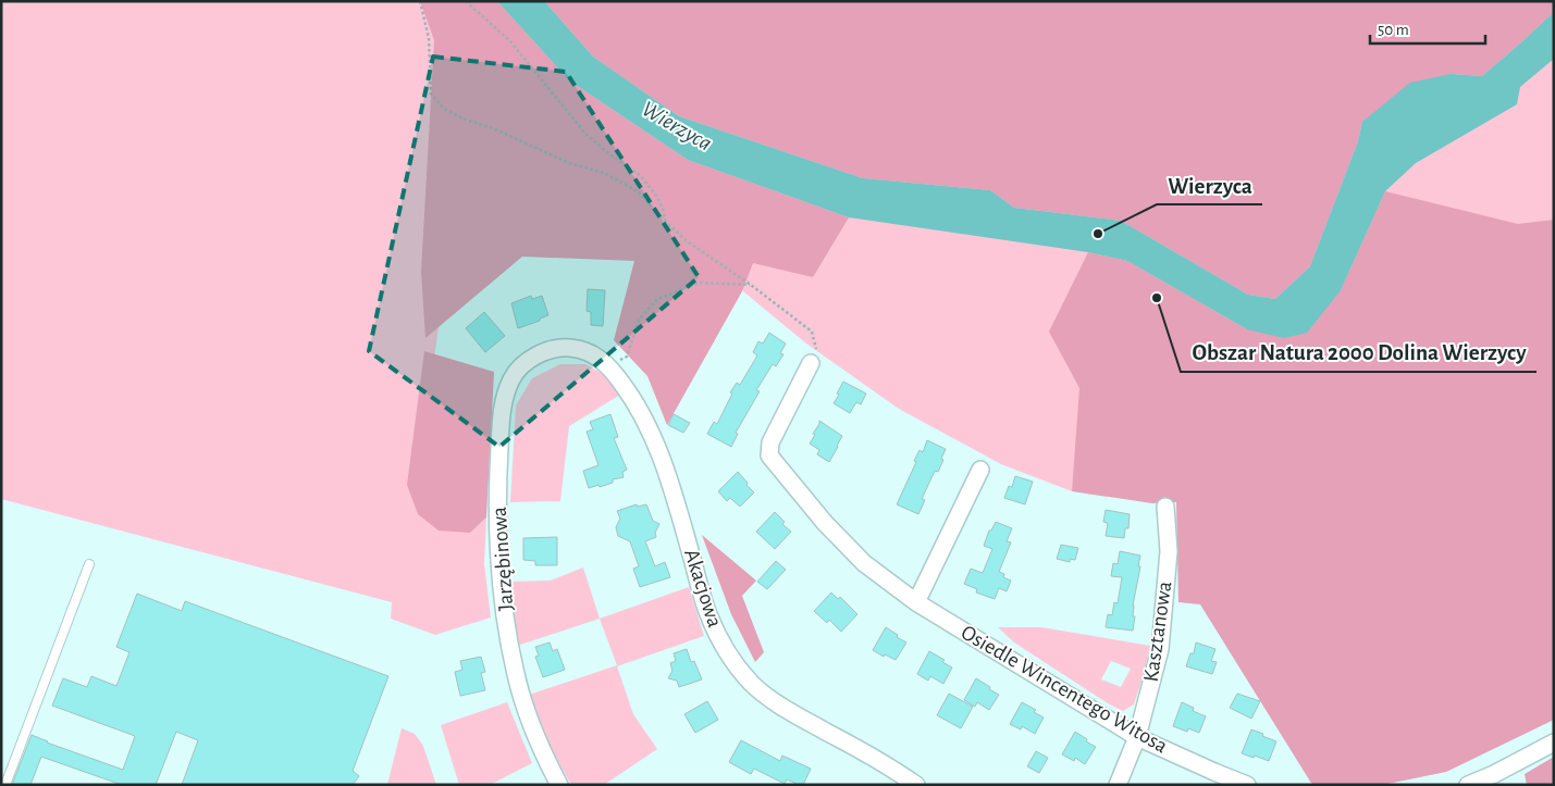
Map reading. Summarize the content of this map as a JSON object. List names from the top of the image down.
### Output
{
  "streets": {
    "street": [
      "Jarzębinowa",
      "Akacjowa",
      "Kasztanowa",
      "Osiedle Wincentego Witosa"
    ]
  },
  "crossings": [
    ["Jarzębinowa", "Akacjowa"],
    ["Kasztanowa", "Osiedle Wincentego Witosa"]
  ],
  "water": ["Wierzyca"],
  "places": ["Wierzyca", "Obszar Natura 2000 Dolina Wierzycy"],
  "scale_bar": "50 m"
}
